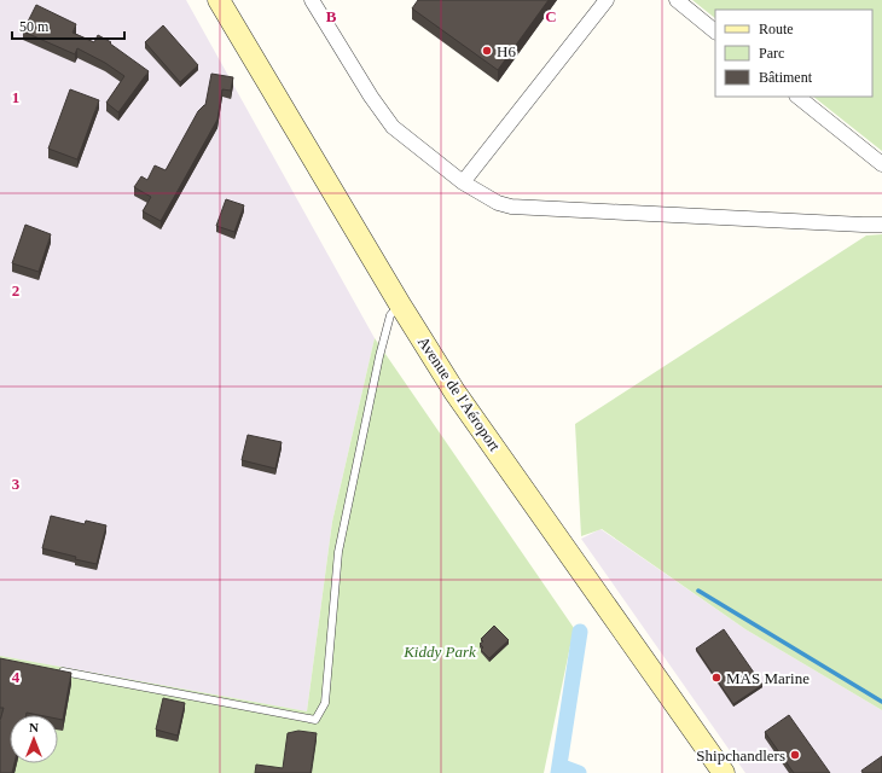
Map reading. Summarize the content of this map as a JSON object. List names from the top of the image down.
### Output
{
  "streets": {
    "main road": ["Avenue de l'Aéroport"]
  },
  "parks": ["Kiddy Park"],
  "places": ["H6", "MAS Marine", "Shipchandlers"],
  "legend": ["Route", "Parc", "Bâtiment"],
  "scale_bar": "50 m",
  "north": "top",
  "grid": {
    "columns": ["B", "C"],
    "rows": [
      "1",
      "2",
      "3",
      "4"
    ]
  }
}
